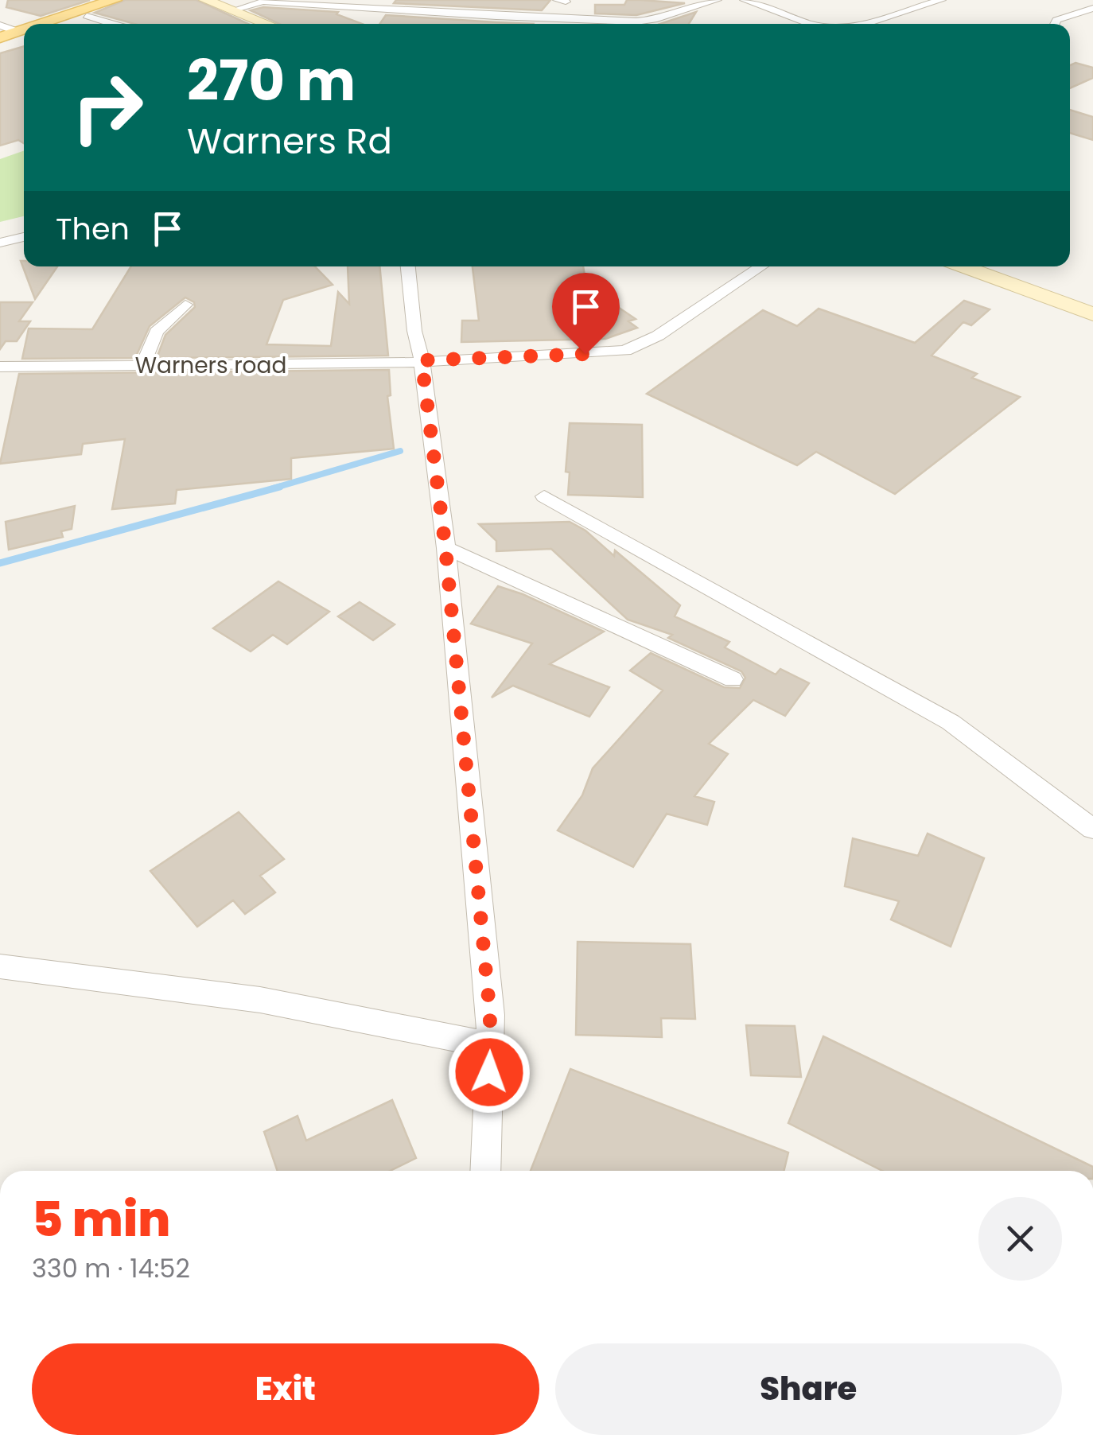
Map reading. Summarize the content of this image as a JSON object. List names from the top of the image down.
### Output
{
  "streets": {
    "street": ["Warners road"]
  },
  "page": {
    "turn": ["270 m", "Warners Rd"],
    "then": "Then",
    "heading": ["5 min", "330 m · 14:52"],
    "buttons": ["Exit", "Share"]
  }
}
